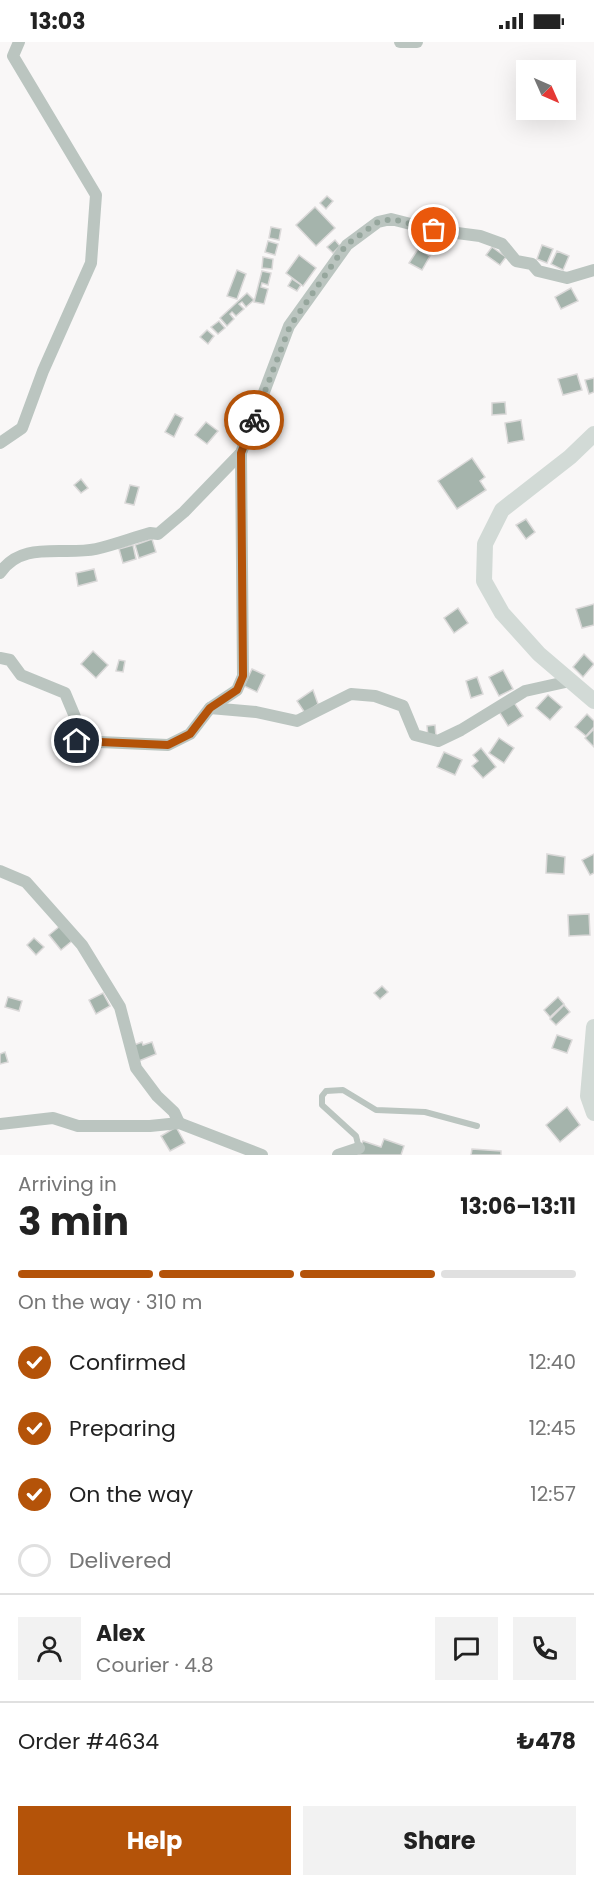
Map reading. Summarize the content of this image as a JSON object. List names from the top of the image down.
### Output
{
  "north": "bottom right",
  "page": {
    "status": "13:03",
    "heading": ["3 min", "Arriving in", "13:06–13:11"],
    "panel": [
      "Alex",
      "Courier · 4.8",
      "Order #4634",
      "₺478"
    ],
    "bar": "On the way · 310 m",
    "list": [
      ["Confirmed", "12:40"],
      ["Preparing", "12:45"],
      ["On the way", "12:57"],
      "Delivered"
    ],
    "buttons": ["Help", "Share"]
  }
}
